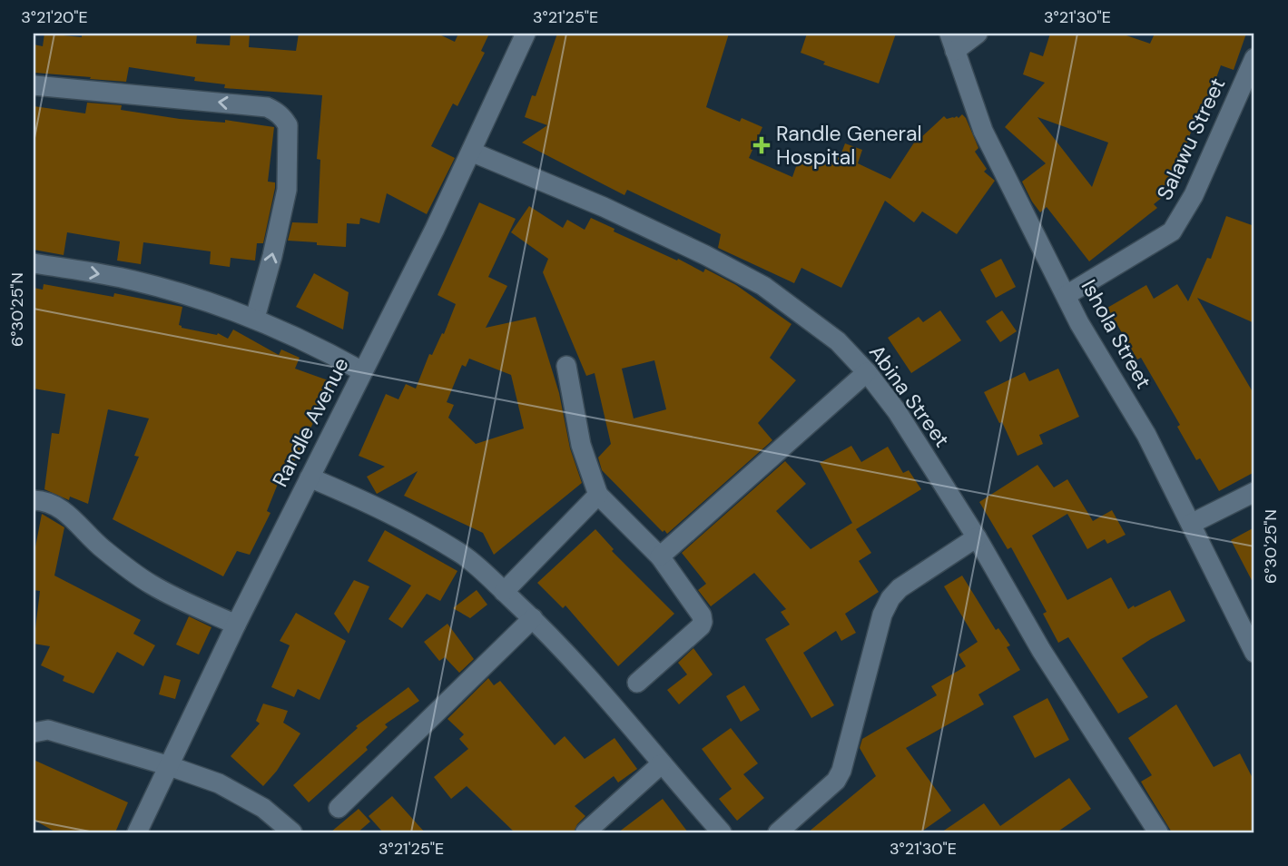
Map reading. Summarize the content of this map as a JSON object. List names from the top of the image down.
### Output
{
  "streets": {
    "street": [
      "Salawu Street",
      "Ishola Street",
      "Abina Street",
      "Randle Avenue"
    ]
  },
  "crossings": [
    ["Salawu Street", "Ishola Street"],
    ["Abina Street", "Randle Avenue"]
  ],
  "places": {
    "health": ["Randle General Hospital"]
  },
  "coordinates": [
    "3°21'20\"E",
    "3°21'25\"E",
    "3°21'30\"E",
    "6°30'25\"N"
  ]
}
